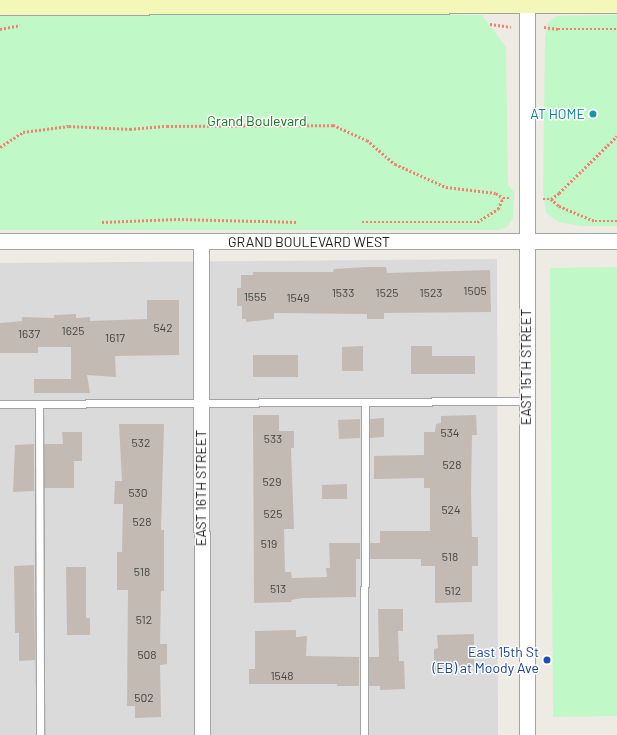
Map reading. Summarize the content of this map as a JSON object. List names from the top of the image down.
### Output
{
  "streets": {
    "street": ["GRAND BOULEVARD WEST", "EAST 15TH STREET", "EAST 16TH STREET"]
  },
  "crossings": [
    ["GRAND BOULEVARD WEST", "EAST 15TH STREET"],
    ["GRAND BOULEVARD WEST", "EAST 16TH STREET"]
  ],
  "parks": ["Grand Boulevard"],
  "places": ["AT HOME", "East 15th St (EB) at Moody Ave"],
  "house_numbers": [
    "1505",
    "1533",
    "1525",
    "1523",
    "1555",
    "1549",
    "542",
    "1625",
    "1637",
    "1617",
    "534",
    "533",
    "532",
    "528",
    "529",
    "530",
    "524",
    "525",
    "528",
    "519",
    "518",
    "518",
    "513",
    "512",
    "512",
    "508",
    "1548",
    "502"
  ]
}
